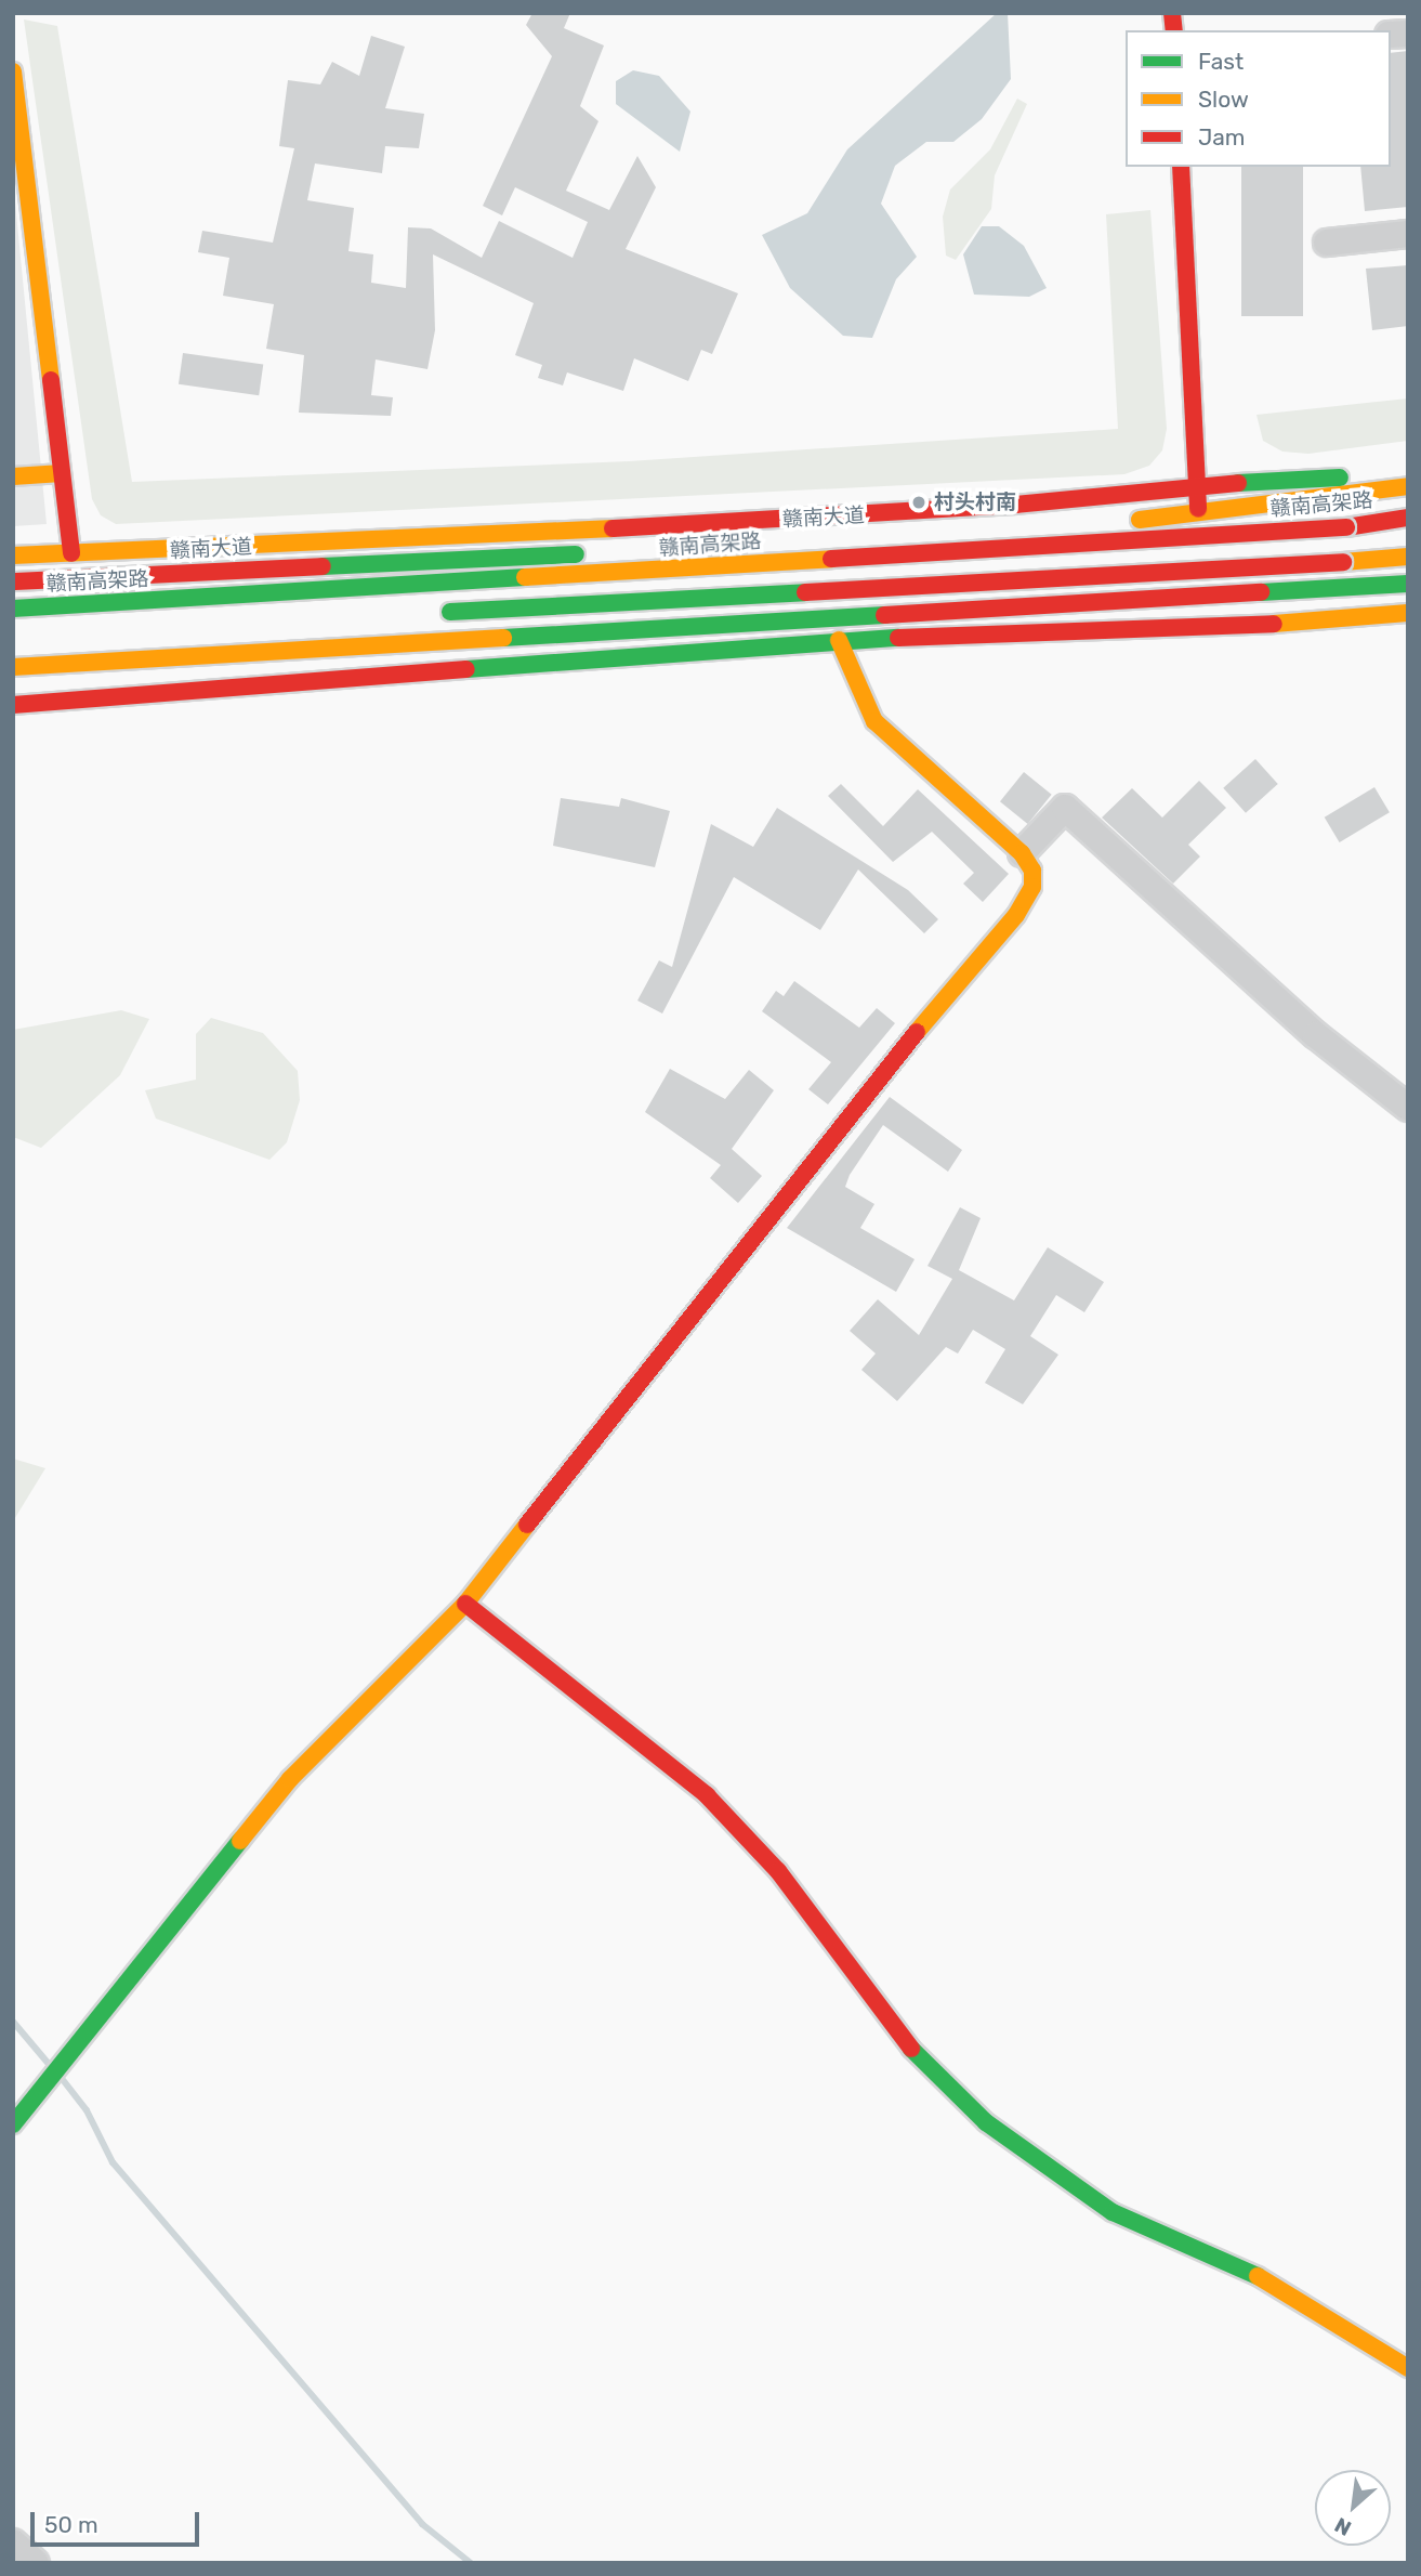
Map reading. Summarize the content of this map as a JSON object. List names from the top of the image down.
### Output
{
  "streets": {
    "main road": ["赣南高架路", "赣南大道"]
  },
  "places": ["村头村南"],
  "legend": ["Fast", "Slow", "Jam"],
  "scale_bar": "50 m",
  "north": "bottom left"
}
